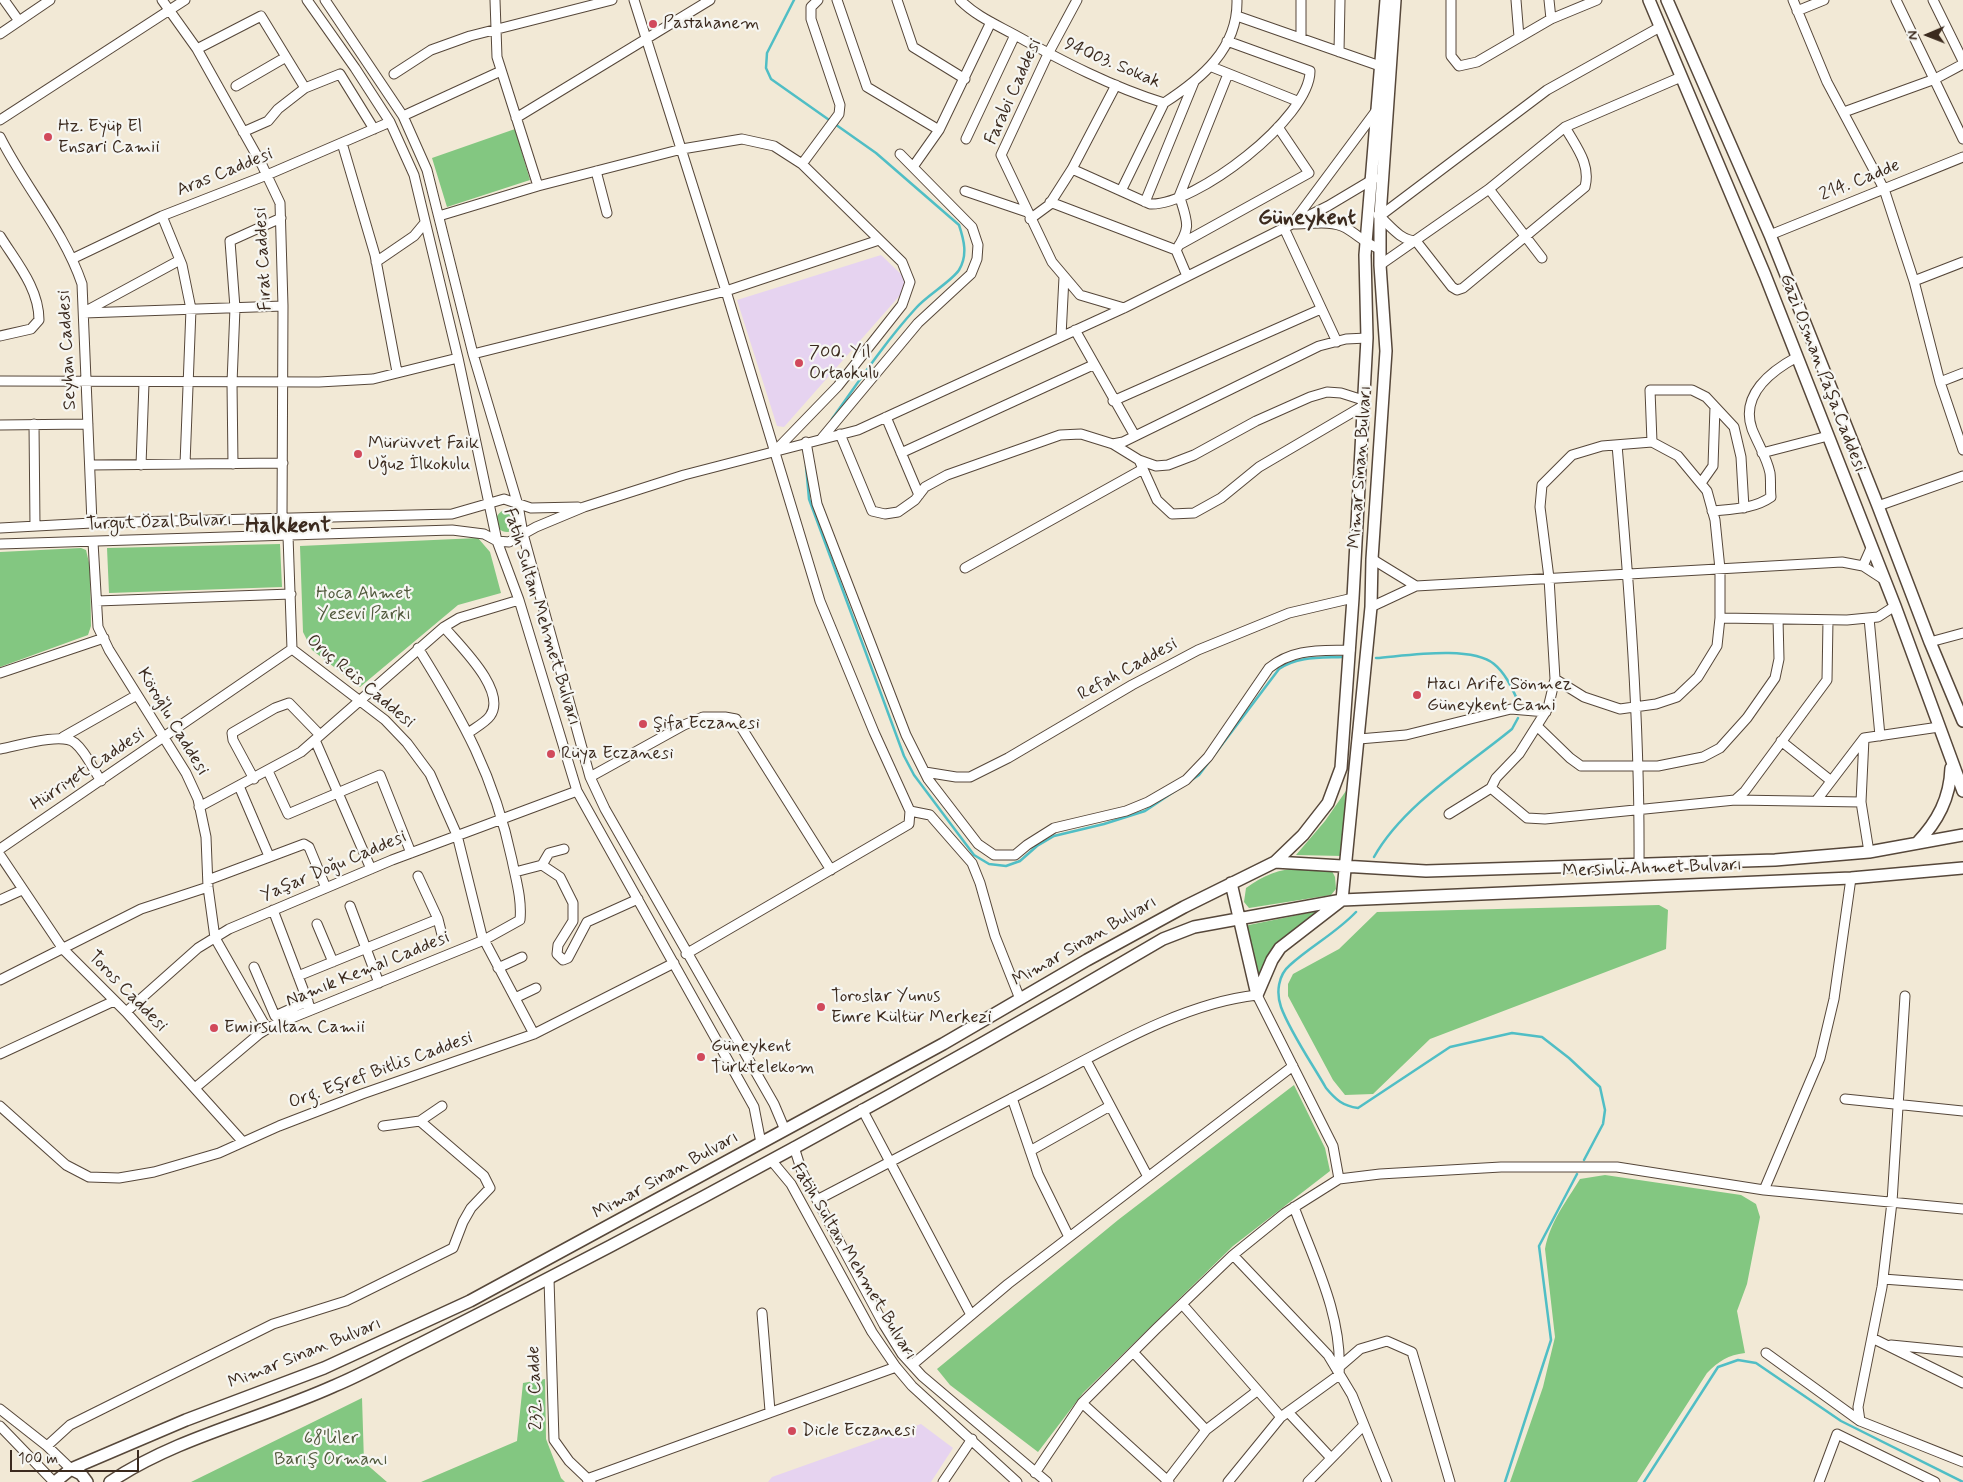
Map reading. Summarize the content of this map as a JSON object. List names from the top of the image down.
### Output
{
  "streets": {
    "main road": ["Gazi Osman Paşa Caddesi", "Mimar Sinan Bulvarı", "Mersinli Ahmet Bulvarı"],
    "street": [
      "94003. Sokak",
      "Farabi Caddesi",
      "Aras Caddesi",
      "214. Cadde",
      "Fırat Caddesi",
      "Seyhan Caddesi",
      "Turgut Özal Bulvarı",
      "Fatih Sultan Mehmet Bulvarı",
      "Refah Caddesi",
      "Oruç Reis Caddesi",
      "Köroğlu Caddesi",
      "Hürriyet Caddesi",
      "Yaşar Doğu Caddesi",
      "Namık Kemal Caddesi",
      "Toros Caddesi",
      "Org. Eşref Bitlis Caddesi",
      "232. Cadde"
    ]
  },
  "crossings": [
    ["94003. Sokak", "Farabi Caddesi"],
    ["Aras Caddesi", "Fırat Caddesi"],
    ["Aras Caddesi", "Seyhan Caddesi"],
    ["Aras Caddesi", "Fatih Sultan Mehmet Bulvarı"],
    ["214. Cadde", "Gazi Osman Paşa Caddesi"],
    ["Fırat Caddesi", "Turgut Özal Bulvarı"],
    ["Seyhan Caddesi", "Turgut Özal Bulvarı"],
    ["Mimar Sinan Bulvarı", "Fatih Sultan Mehmet Bulvarı"],
    ["Mimar Sinan Bulvarı", "Refah Caddesi"],
    ["Mimar Sinan Bulvarı", "Mersinli Ahmet Bulvarı"],
    ["Mimar Sinan Bulvarı", "232. Cadde"],
    ["Turgut Özal Bulvarı", "Fatih Sultan Mehmet Bulvarı"],
    ["Turgut Özal Bulvarı", "Oruç Reis Caddesi"],
    ["Turgut Özal Bulvarı", "Köroğlu Caddesi"],
    ["Fatih Sultan Mehmet Bulvarı", "Yaşar Doğu Caddesi"],
    ["Fatih Sultan Mehmet Bulvarı", "Org. Eşref Bitlis Caddesi"],
    ["Oruç Reis Caddesi", "Hürriyet Caddesi"],
    ["Oruç Reis Caddesi", "Yaşar Doğu Caddesi"],
    ["Oruç Reis Caddesi", "Namık Kemal Caddesi"],
    ["Oruç Reis Caddesi", "Org. Eşref Bitlis Caddesi"],
    ["Köroğlu Caddesi", "Hürriyet Caddesi"],
    ["Köroğlu Caddesi", "Yaşar Doğu Caddesi"],
    ["Köroğlu Caddesi", "Namık Kemal Caddesi"],
    ["Yaşar Doğu Caddesi", "Toros Caddesi"],
    ["Namık Kemal Caddesi", "Toros Caddesi"],
    ["Toros Caddesi", "Org. Eşref Bitlis Caddesi"]
  ],
  "districts": ["Güneykent", "Halkkent"],
  "parks": ["Hoca Ahmet Yesevi Parkı", "68'liler Barış Ormanı"],
  "places": [
    "Pastahanem",
    "Hz. Eyüp El Ensari Camii",
    "700. Yıl Ortaokulu",
    "Mürüvvet Faik Uğuz İlkokulu",
    "Hacı Arife Sönmez Güneykent Cami",
    "Şifa Eczanesi",
    "Rüya Eczanesi",
    "Toroslar Yunus Emre Kültür Merkezi",
    "Emirsultan Camii",
    "Güneykent Türktelekom",
    "Dicle Eczanesi"
  ],
  "scale_bar": "100 m",
  "north": "left"
}
